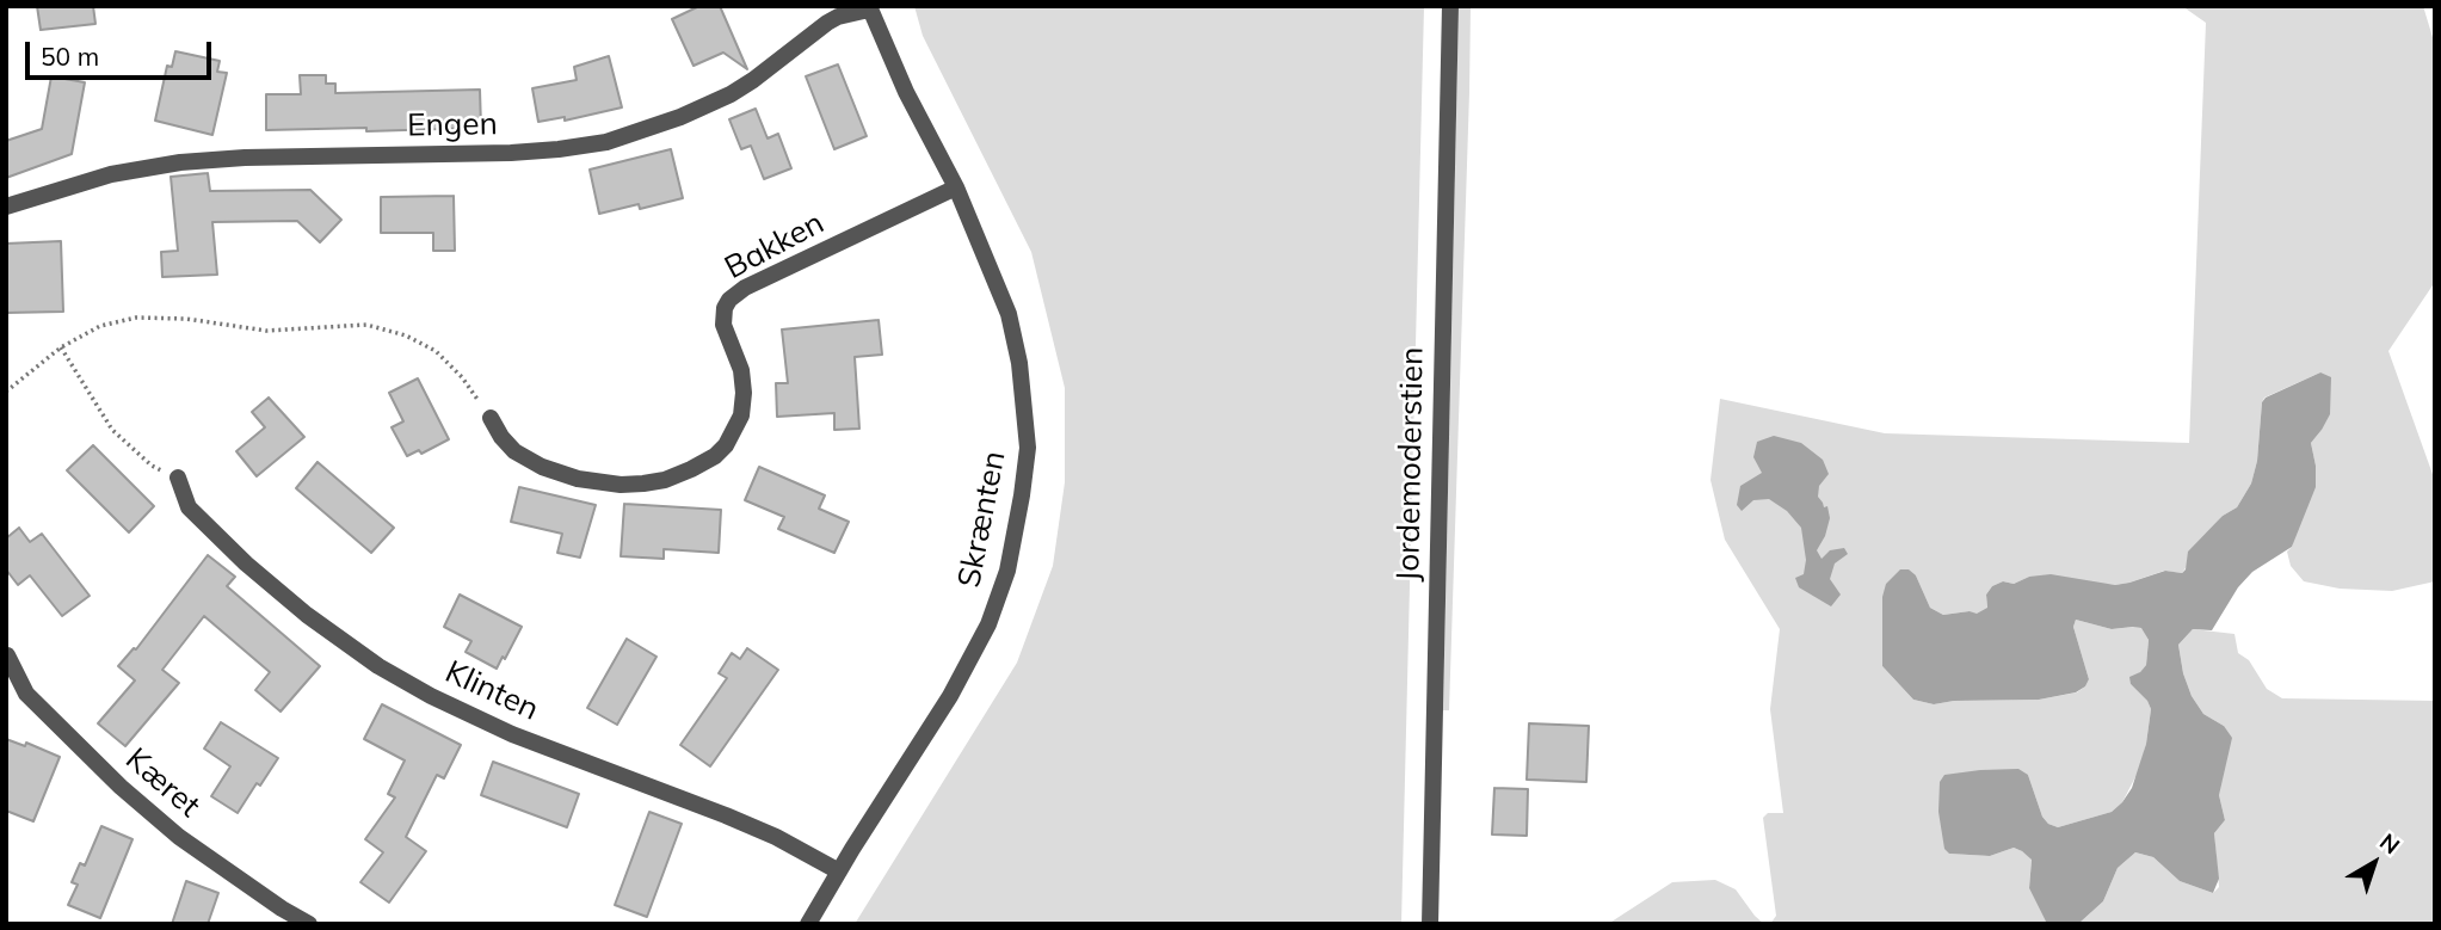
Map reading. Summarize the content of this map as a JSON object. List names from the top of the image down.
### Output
{
  "streets": {
    "street": [
      "Engen",
      "Bakken",
      "Jordemoderstien",
      "Skrænten",
      "Klinten",
      "Kæret"
    ]
  },
  "crossings": [
    ["Engen", "Skrænten"],
    ["Bakken", "Skrænten"],
    ["Skrænten", "Klinten"]
  ],
  "scale_bar": "50 m",
  "north": "top right"
}
